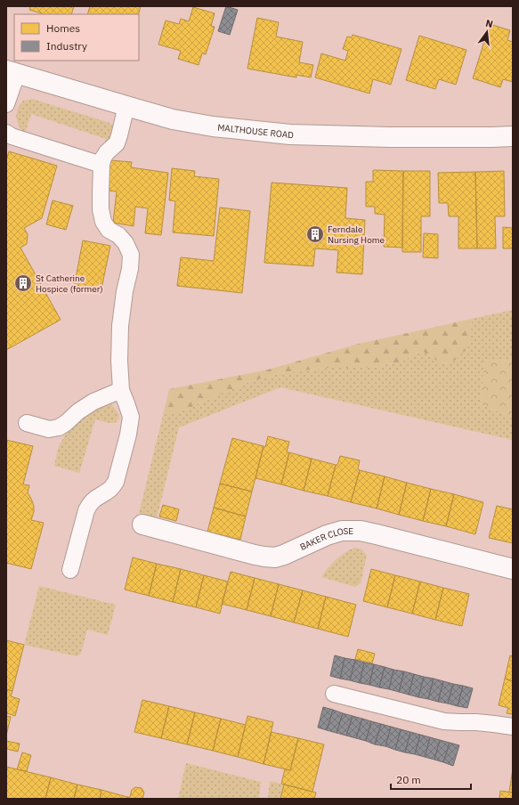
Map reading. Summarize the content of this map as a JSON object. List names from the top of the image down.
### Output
{
  "streets": {
    "street": ["MALTHOUSE ROAD", "BAKER CLOSE"]
  },
  "places": {
    "building": ["Ferndale Nursing Home", "St Catherine Hospice (former)"]
  },
  "legend": ["Homes", "Industry"],
  "scale_bar": "20 m",
  "north": "top"
}
